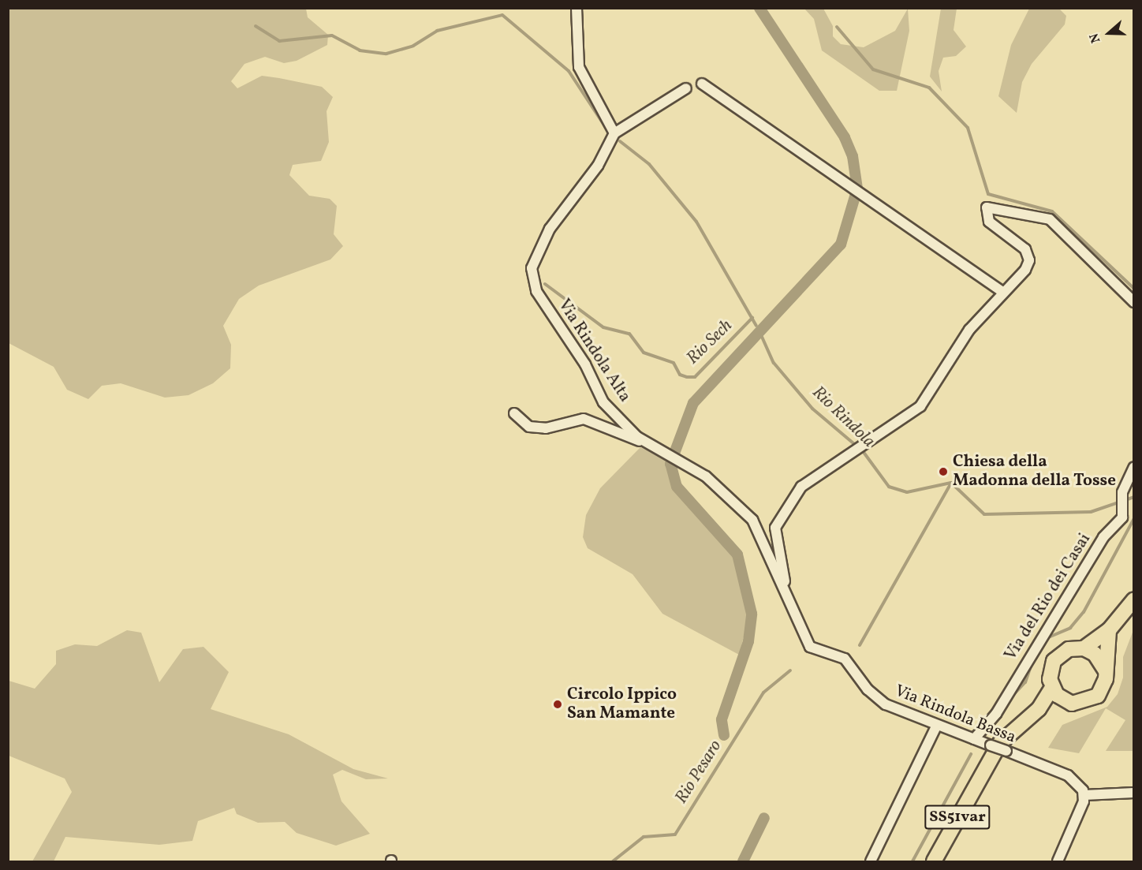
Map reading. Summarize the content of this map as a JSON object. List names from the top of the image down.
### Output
{
  "streets": {
    "main road": ["SS51var"],
    "street": ["Via Rindola Alta", "Via del Rio dei Casai", "Via Rindola Bassa"]
  },
  "crossings": [
    ["Via Rindola Alta", "Via Rindola Bassa"],
    ["Via del Rio dei Casai", "Via Rindola Bassa"]
  ],
  "water": ["Rio Sech", "Rio Rindola", "Rio Pesaro"],
  "places": ["Chiesa della Madonna della Tosse", "Circolo Ippico San Mamante"],
  "north": "left"
}
